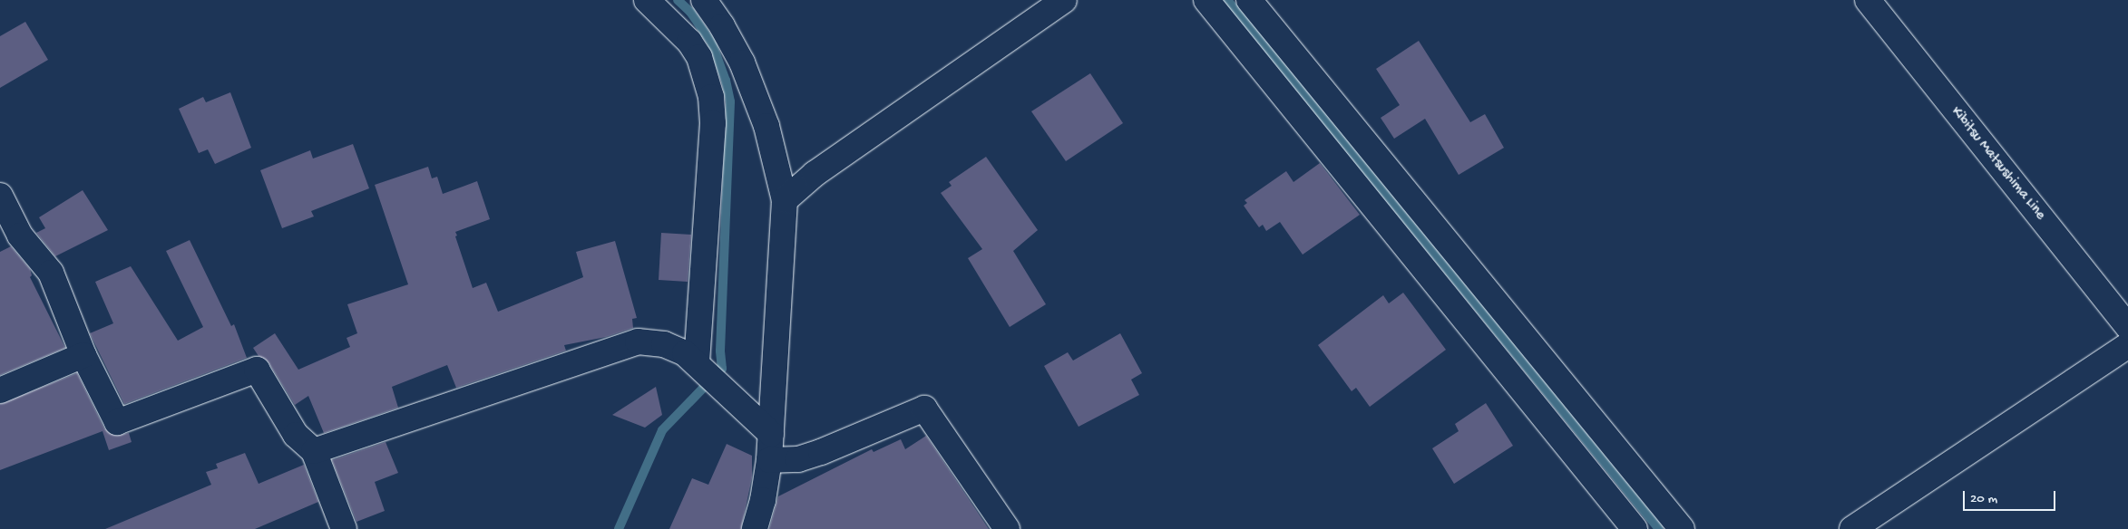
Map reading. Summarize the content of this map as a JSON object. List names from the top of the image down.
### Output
{
  "streets": {
    "street": ["Kibitsu Matsushima Line"]
  },
  "scale_bar": "20 m"
}
